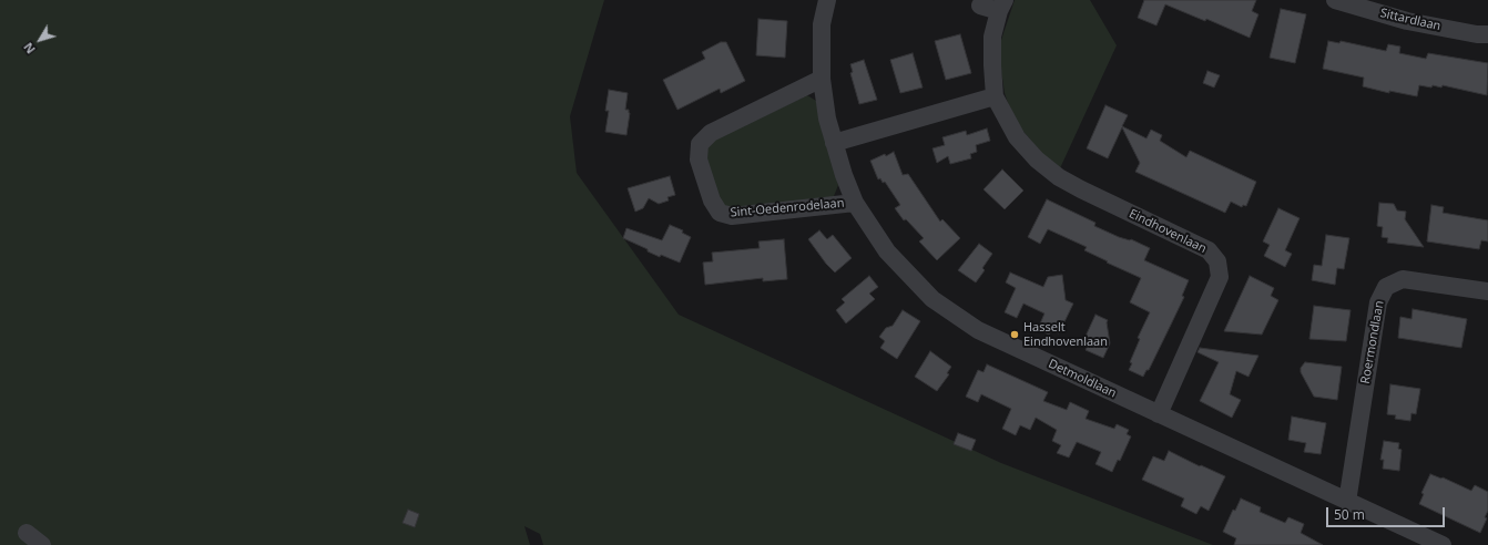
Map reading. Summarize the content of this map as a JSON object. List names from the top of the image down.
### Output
{
  "streets": {
    "street": [
      "Sittardlaan",
      "Sint-Oedenrodelaan",
      "Eindhovenlaan",
      "Roermondlaan",
      "Detmoldlaan"
    ]
  },
  "crossings": [
    ["Sint-Oedenrodelaan", "Detmoldlaan"],
    ["Eindhovenlaan", "Detmoldlaan"],
    ["Roermondlaan", "Detmoldlaan"]
  ],
  "places": ["Hasselt Eindhovenlaan"],
  "scale_bar": "50 m",
  "north": "bottom left"
}
